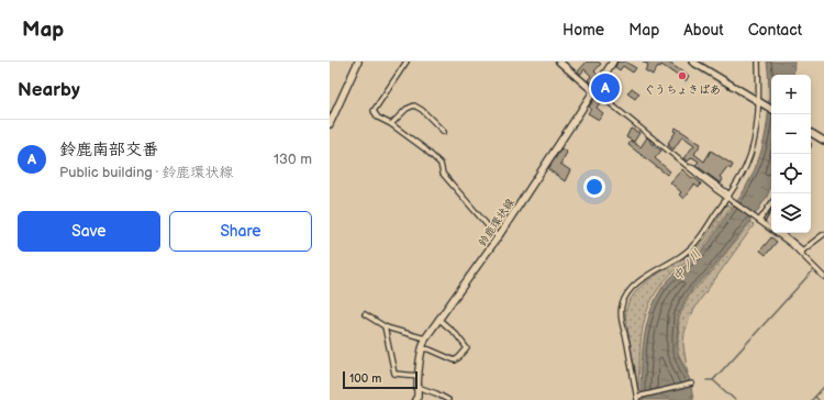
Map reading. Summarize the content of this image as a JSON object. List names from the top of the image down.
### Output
{
  "streets": {
    "main road": ["鈴鹿環状線"]
  },
  "water": ["中ノ川"],
  "places": ["ぐうちょきぱあ"],
  "scale_bar": "100 m",
  "page": {
    "header": "Map",
    "nav": [
      "Home",
      "Map",
      "About",
      "Contact"
    ],
    "heading": "Nearby",
    "pins": "A",
    "map_buttons": ["+", "−"],
    "list": [
      {
        "mark": "A",
        "name": "鈴鹿南部交番",
        "note": "Public building · 鈴鹿環状線",
        "value": "130 m"
      }
    ],
    "buttons": ["Save", "Share"],
    "scale": "100 m"
  }
}
